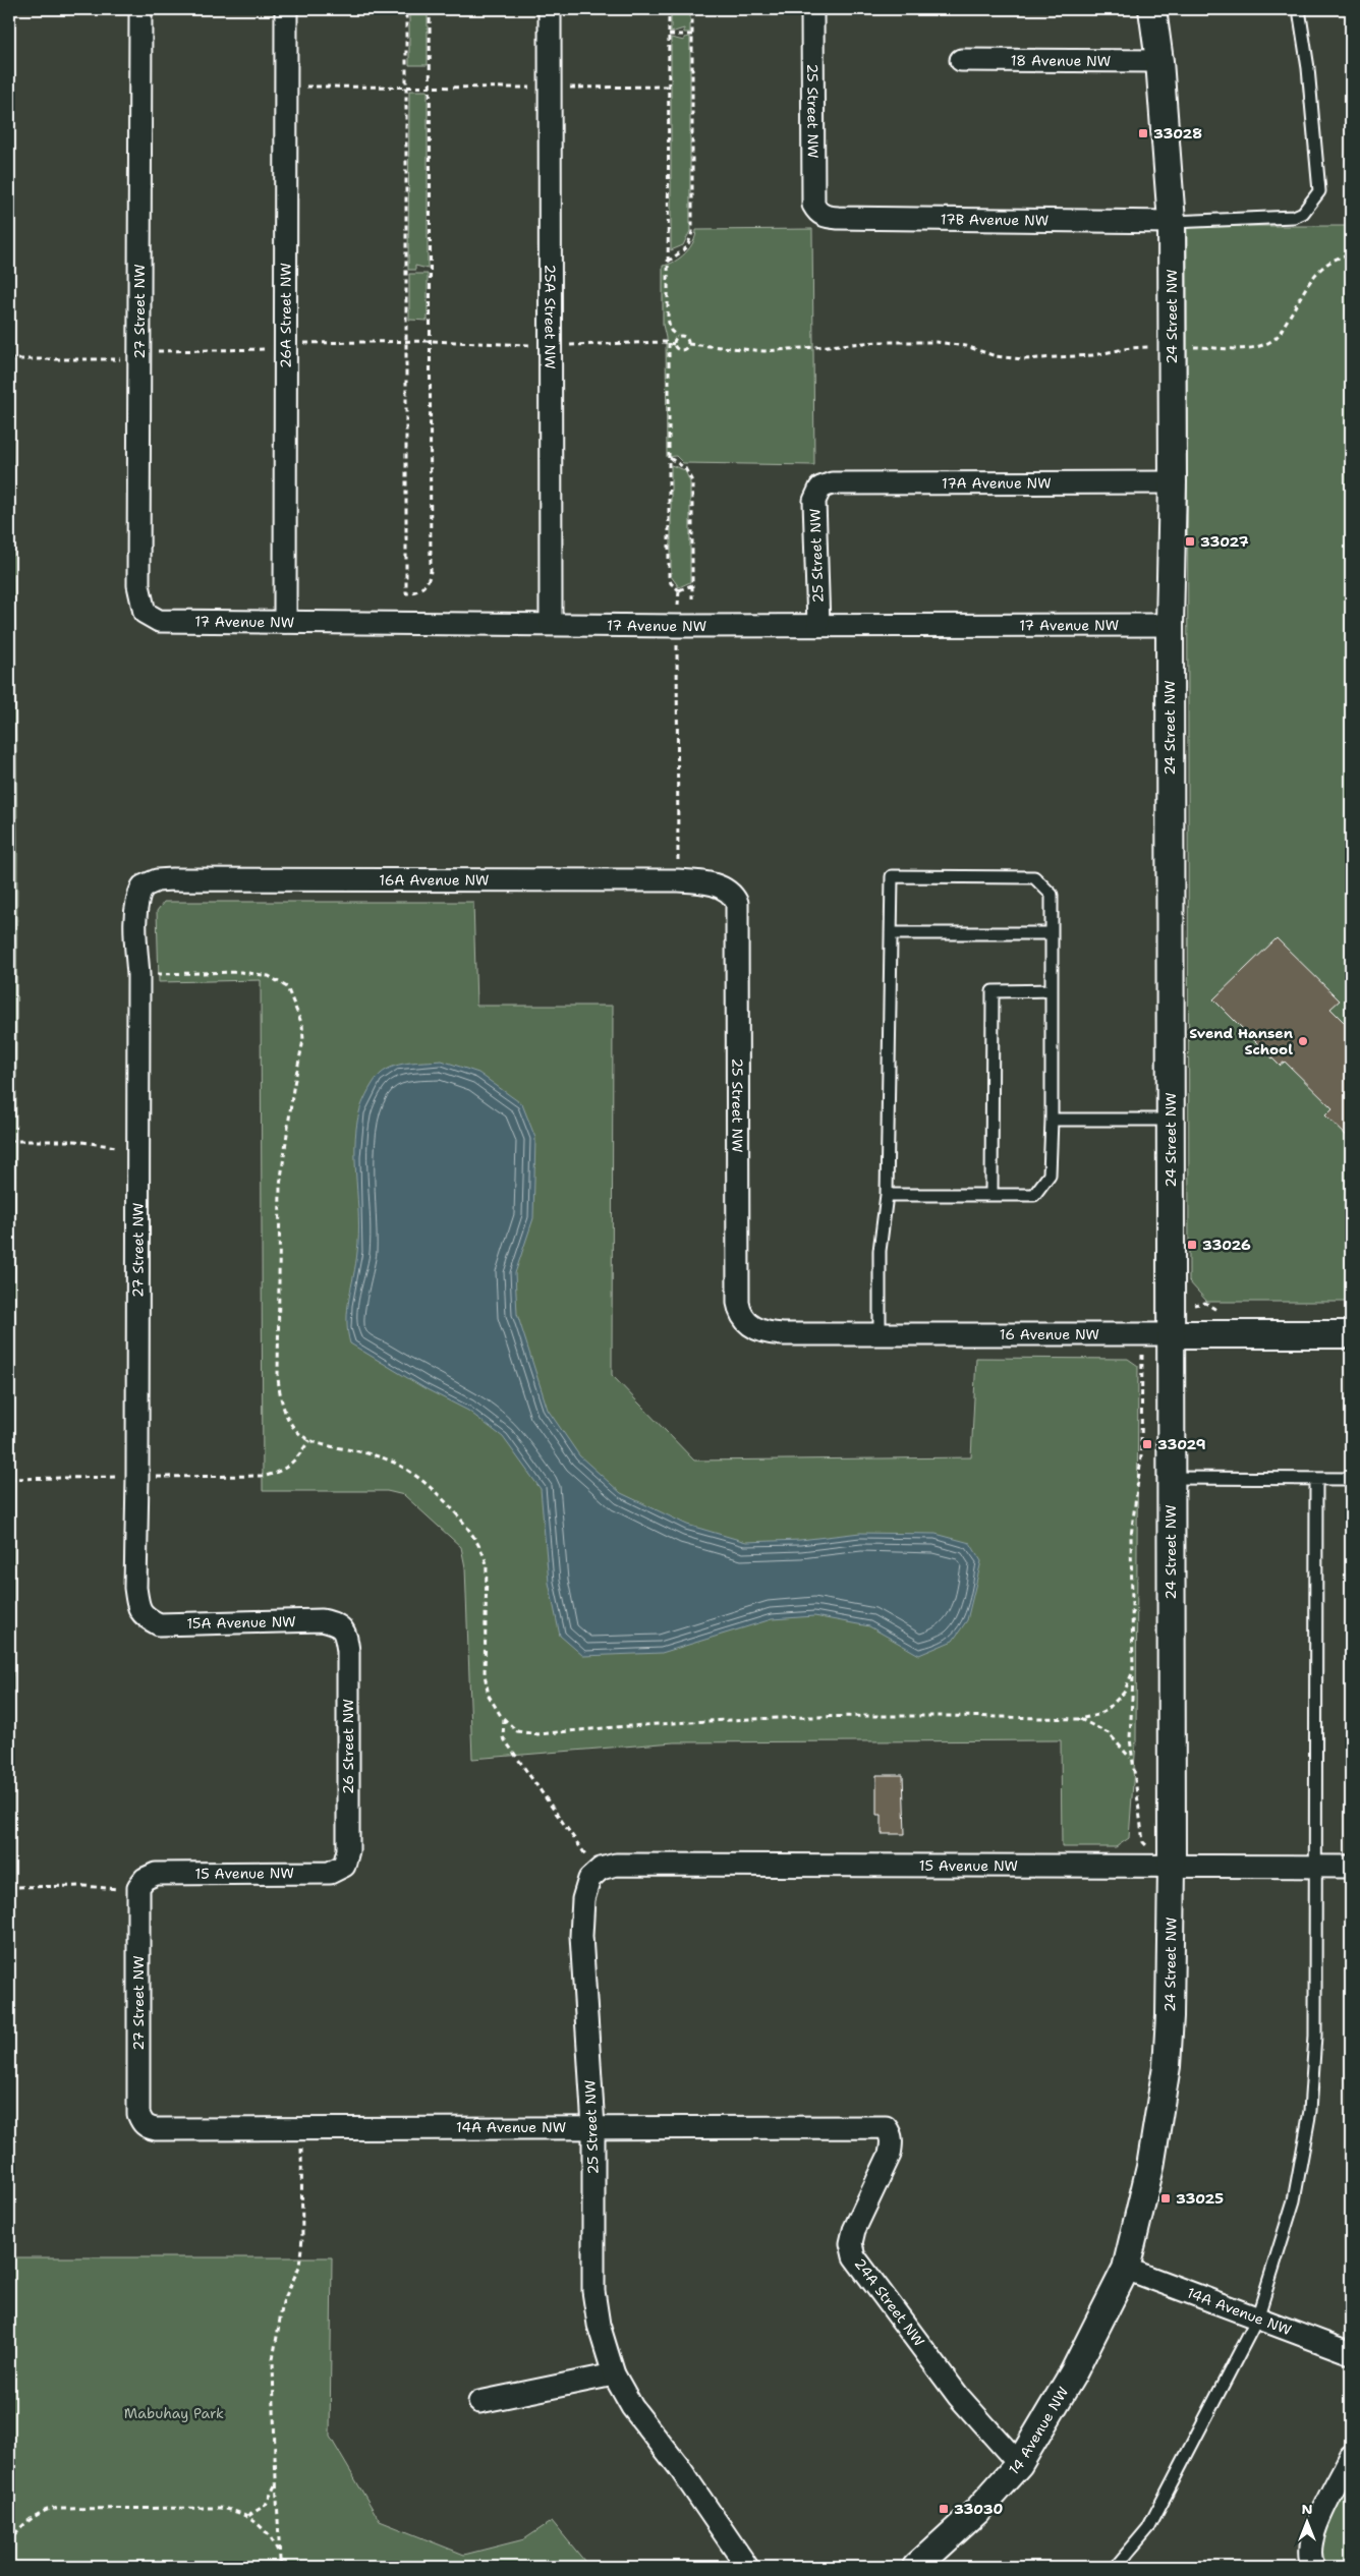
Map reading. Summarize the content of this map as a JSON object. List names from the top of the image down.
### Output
{
  "streets": {
    "street": [
      "18 Avenue NW",
      "25 Street NW",
      "17B Avenue NW",
      "27 Street NW",
      "26A Street NW",
      "25A Street NW",
      "24 Street NW",
      "17A Avenue NW",
      "17 Avenue NW",
      "16A Avenue NW",
      "16 Avenue NW",
      "15A Avenue NW",
      "26 Street NW",
      "15 Avenue NW",
      "14A Avenue NW",
      "24A Street NW",
      "14 Avenue NW"
    ]
  },
  "crossings": [
    ["18 Avenue NW", "24 Street NW"],
    ["25 Street NW", "17B Avenue NW"],
    ["25 Street NW", "17A Avenue NW"],
    ["25 Street NW", "17 Avenue NW"],
    ["25 Street NW", "16A Avenue NW"],
    ["25 Street NW", "16 Avenue NW"],
    ["25 Street NW", "15 Avenue NW"],
    ["25 Street NW", "14A Avenue NW"],
    ["17B Avenue NW", "24 Street NW"],
    ["27 Street NW", "17 Avenue NW"],
    ["27 Street NW", "16A Avenue NW"],
    ["27 Street NW", "15A Avenue NW"],
    ["27 Street NW", "15 Avenue NW"],
    ["27 Street NW", "14A Avenue NW"],
    ["26A Street NW", "17 Avenue NW"],
    ["25A Street NW", "17 Avenue NW"],
    ["24 Street NW", "17A Avenue NW"],
    ["24 Street NW", "17 Avenue NW"],
    ["24 Street NW", "16 Avenue NW"],
    ["24 Street NW", "15 Avenue NW"],
    ["24 Street NW", "14A Avenue NW"],
    ["24 Street NW", "14 Avenue NW"],
    ["15A Avenue NW", "26 Street NW"],
    ["26 Street NW", "15 Avenue NW"],
    ["14A Avenue NW", "24A Street NW"],
    ["14A Avenue NW", "14 Avenue NW"],
    ["24A Street NW", "14 Avenue NW"]
  ],
  "parks": ["Mabuhay Park"],
  "places": {
    "transit": [
      "33028",
      "33027",
      "33026",
      "33029",
      "33025",
      "33030"
    ],
    "other": ["Svend Hansen School"]
  },
  "north": "top"
}
